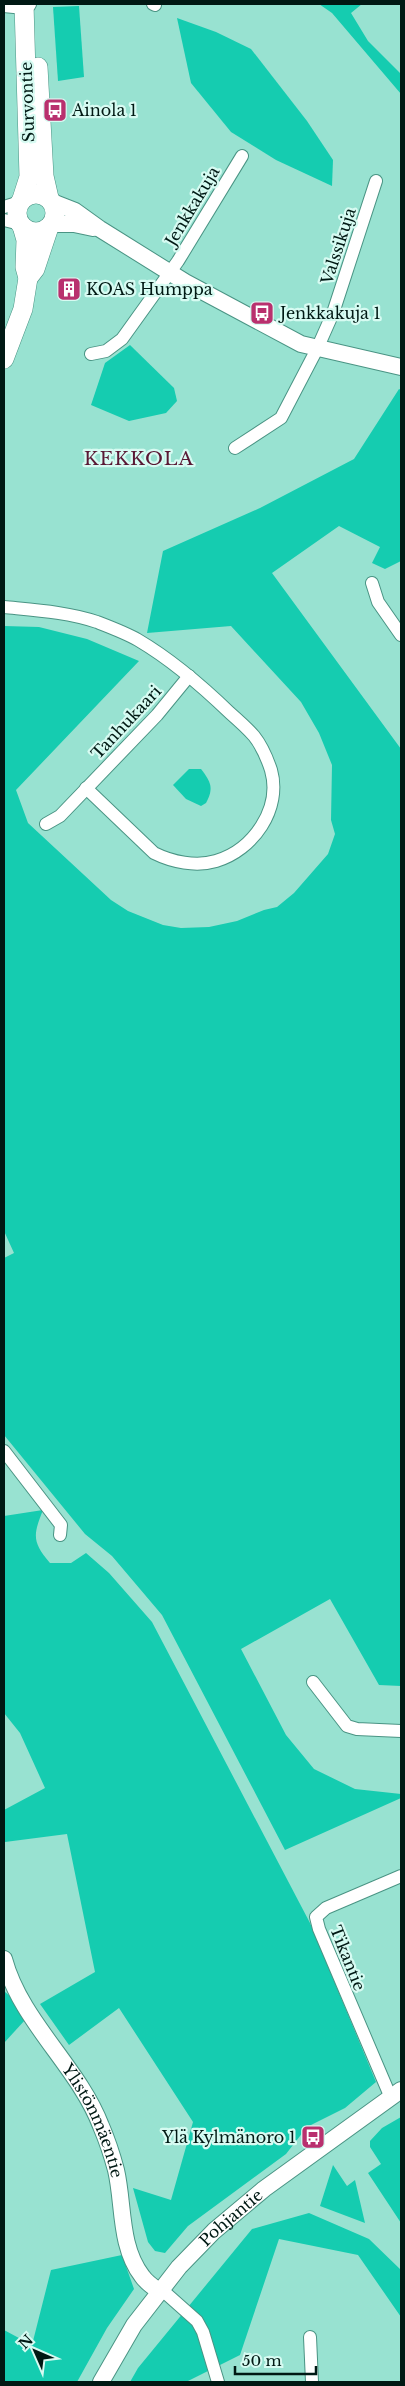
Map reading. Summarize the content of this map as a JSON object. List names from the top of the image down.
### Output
{
  "streets": {
    "main road": ["Survontie"],
    "street": [
      "Jenkkakuja",
      "Valssikuja",
      "Tanhukaari",
      "Tikantie",
      "Ylistönmäentie",
      "Pohjantie"
    ]
  },
  "crossings": [
    ["Tikantie", "Pohjantie"],
    ["Ylistönmäentie", "Pohjantie"]
  ],
  "districts": ["KEKKOLA"],
  "places": {
    "bus stop": ["Ainola 1", "Jenkkakuja 1", "Ylä Kylmänoro 1"],
    "building": ["KOAS Humppa"]
  },
  "scale_bar": "50 m",
  "north": "top left"
}
